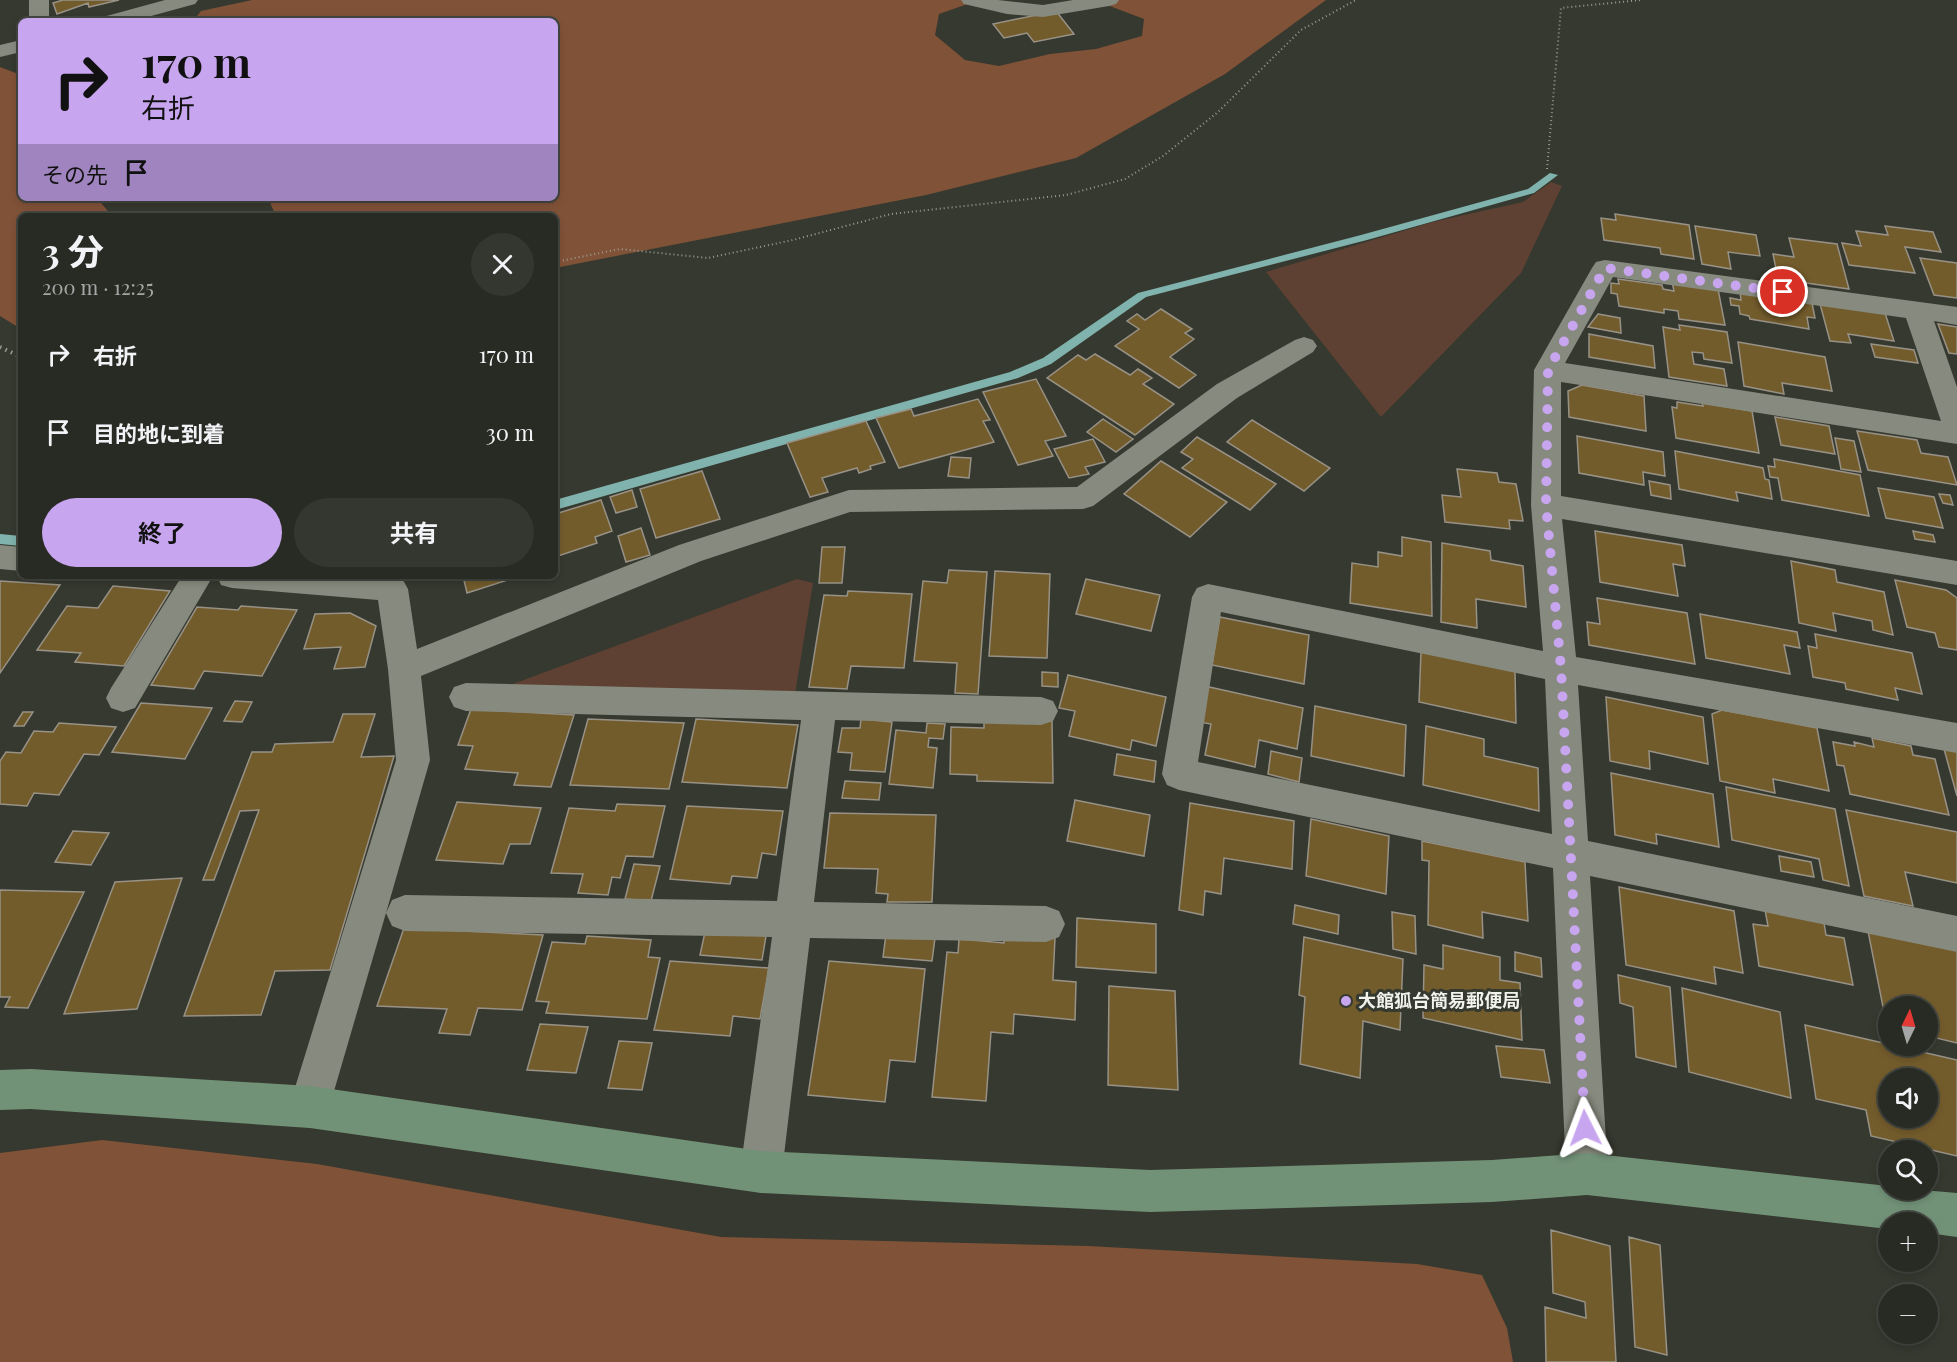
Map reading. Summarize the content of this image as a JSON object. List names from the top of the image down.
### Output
{
  "places": ["大館狐台簡易郵便局"],
  "north": "top",
  "page": {
    "turn": ["170 m", "右折"],
    "then": "その先",
    "heading": ["3 分", "200 m · 12:25"],
    "list": [
      {
        "name": "右折",
        "value": "170 m"
      },
      {
        "name": "目的地に到着",
        "value": "30 m"
      }
    ],
    "buttons": ["終了", "共有"],
    "map_buttons": ["+", "−"]
  }
}
